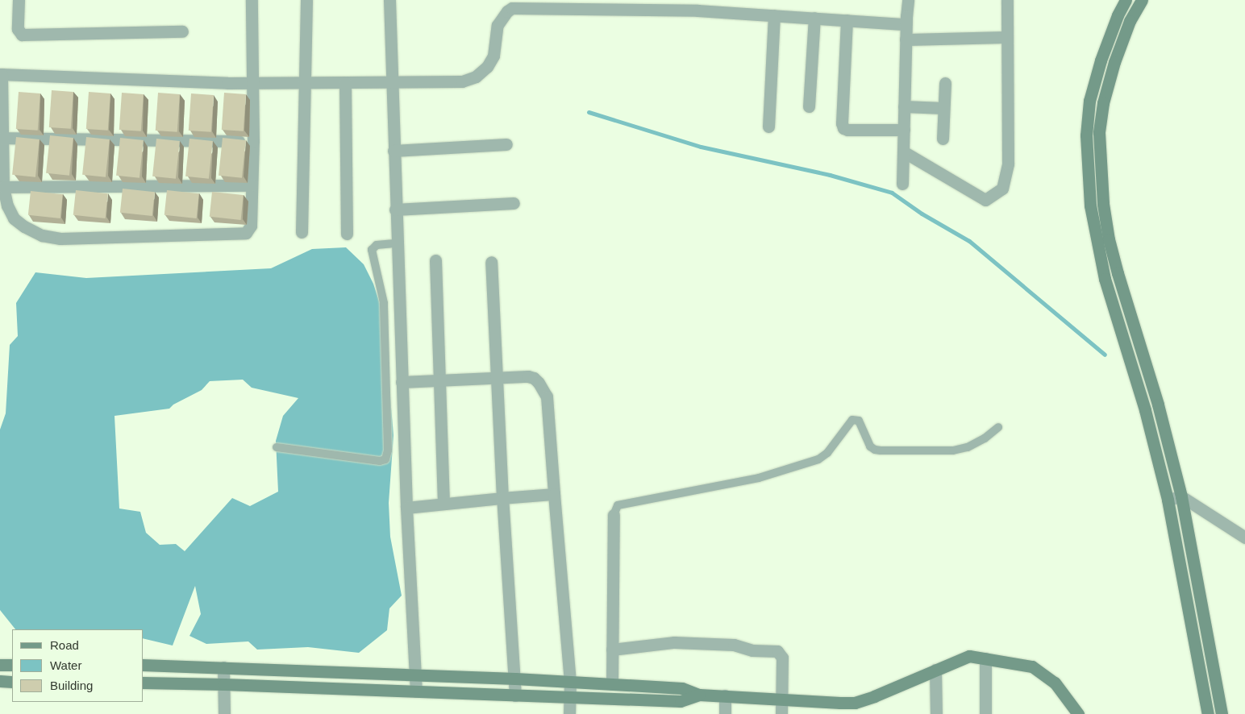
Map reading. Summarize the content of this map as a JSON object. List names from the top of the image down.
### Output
{
  "legend": ["Road", "Water", "Building"]
}
